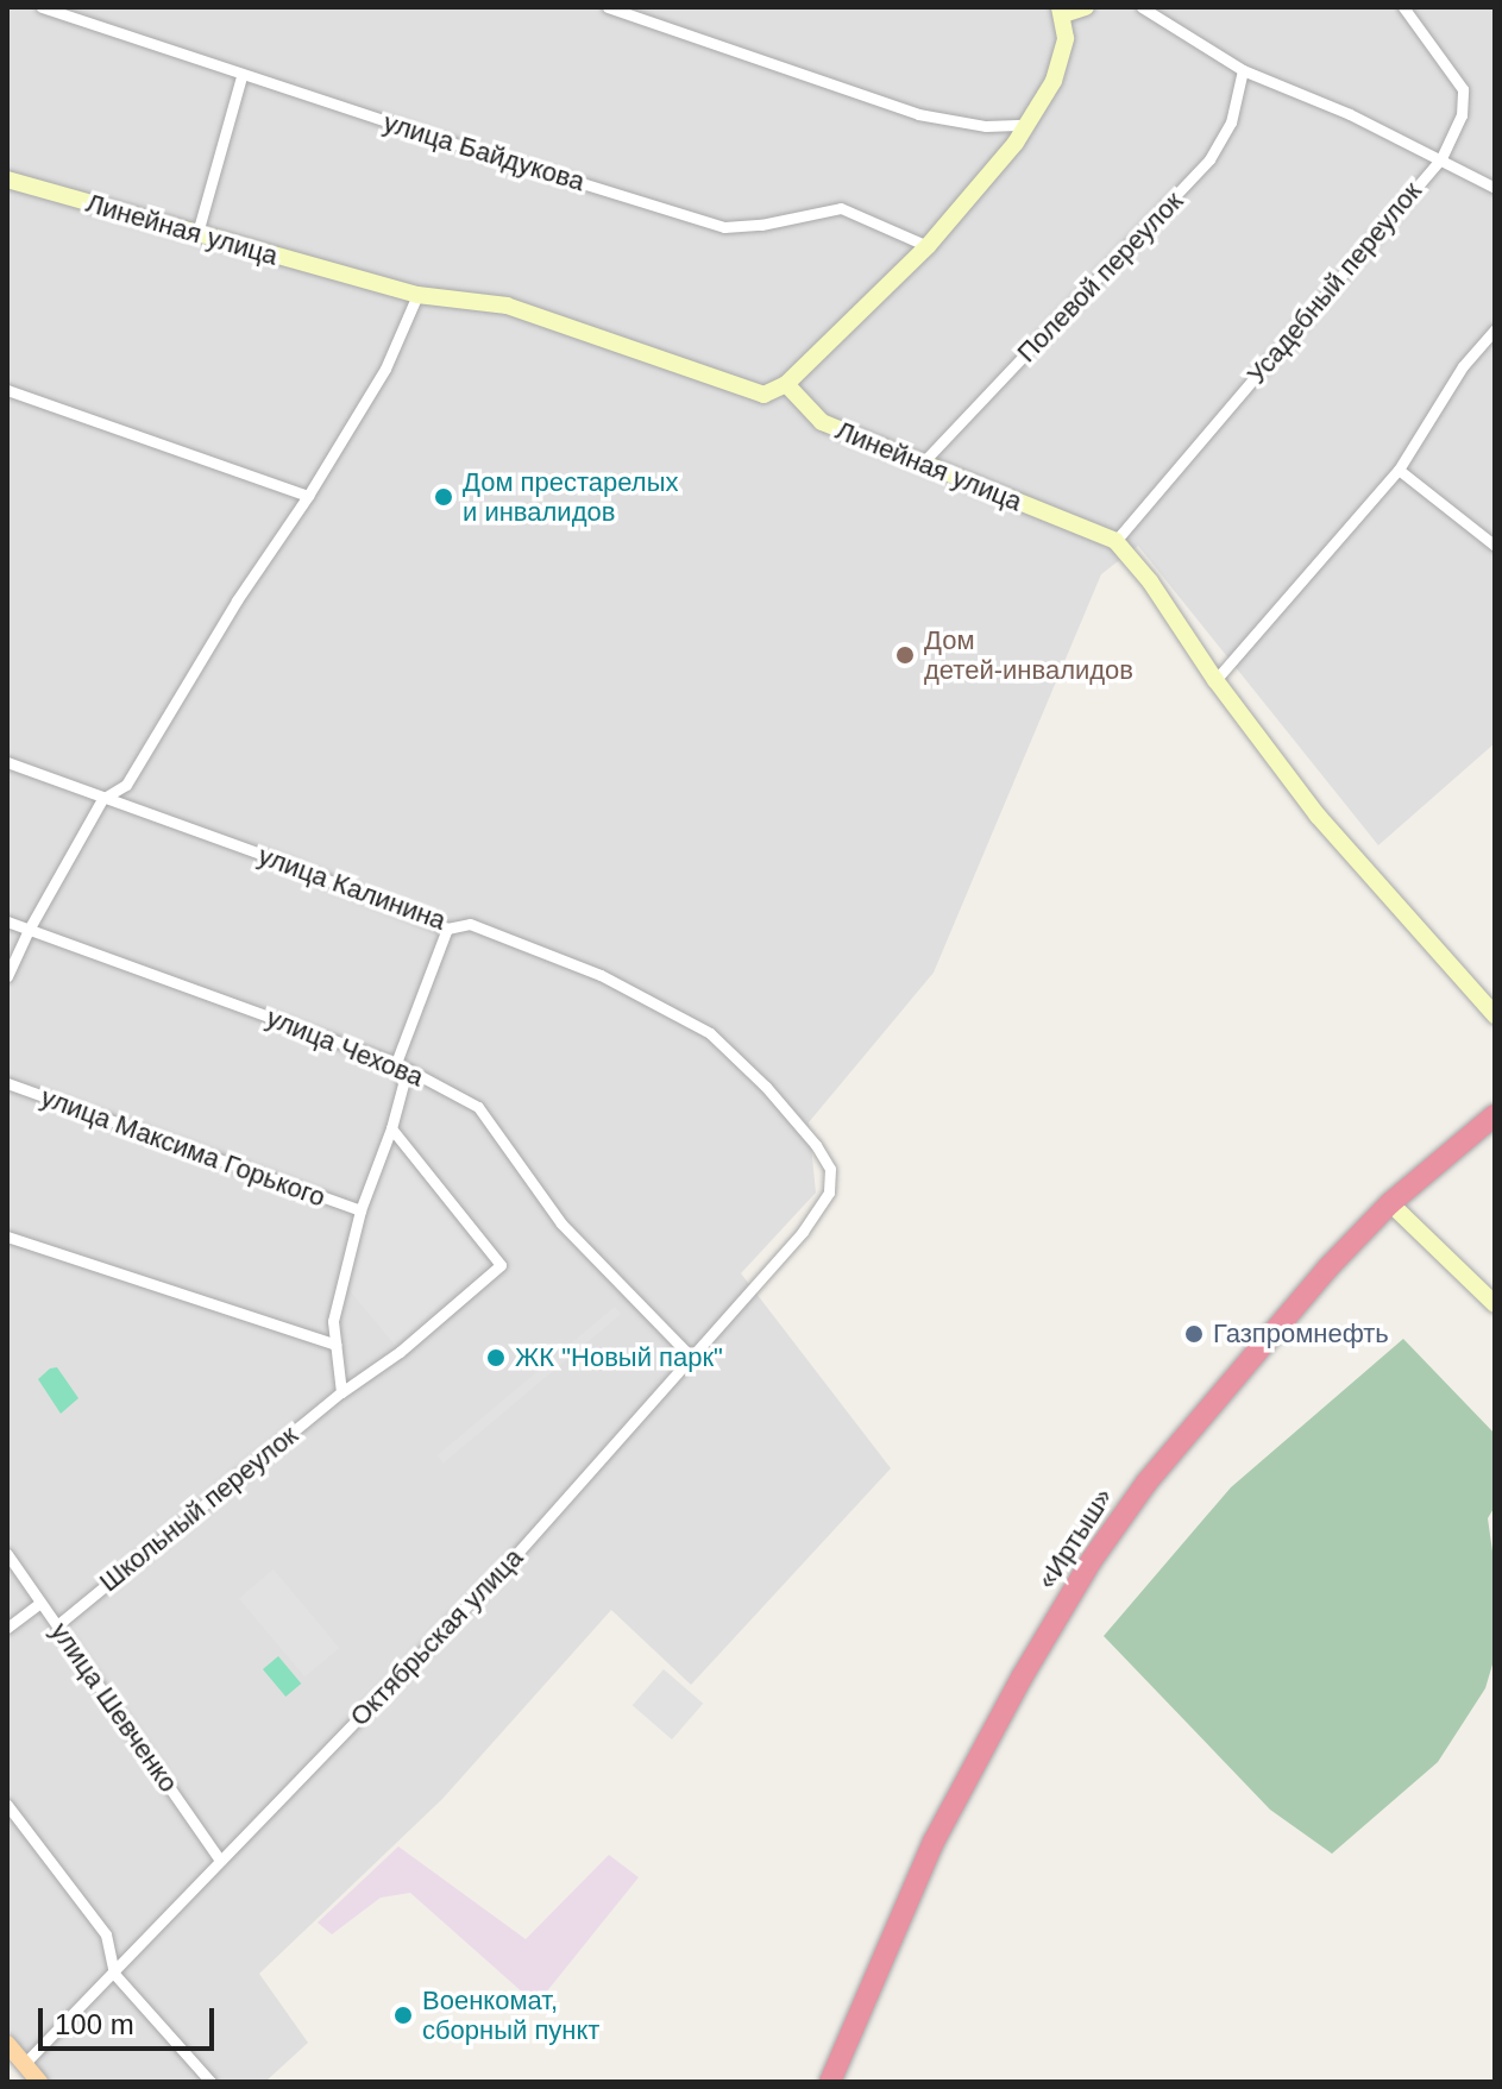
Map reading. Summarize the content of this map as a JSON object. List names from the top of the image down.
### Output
{
  "streets": {
    "highway": ["«Иртыш»"],
    "street": [
      "улица Байдукова",
      "Линейная улица",
      "Полевой переулок",
      "Усадебный переулок",
      "улица Калинина",
      "улица Чехова",
      "улица Максима Горького",
      "Школьный переулок",
      "Октябрьская улица",
      "улица Шевченко"
    ]
  },
  "crossings": [
    ["Линейная улица", "Полевой переулок"],
    ["Линейная улица", "Усадебный переулок"],
    ["улица Калинина", "Октябрьская улица"],
    ["улица Чехова", "Октябрьская улица"],
    ["Школьный переулок", "улица Шевченко"],
    ["Октябрьская улица", "улица Шевченко"]
  ],
  "places": [
    "Дом престарелых и инвалидов",
    "Дом детей-инвалидов",
    "Газпромнефть",
    "ЖК \"Новый парк\"",
    "Военкомат, сборный пункт"
  ],
  "scale_bar": "100 m"
}
